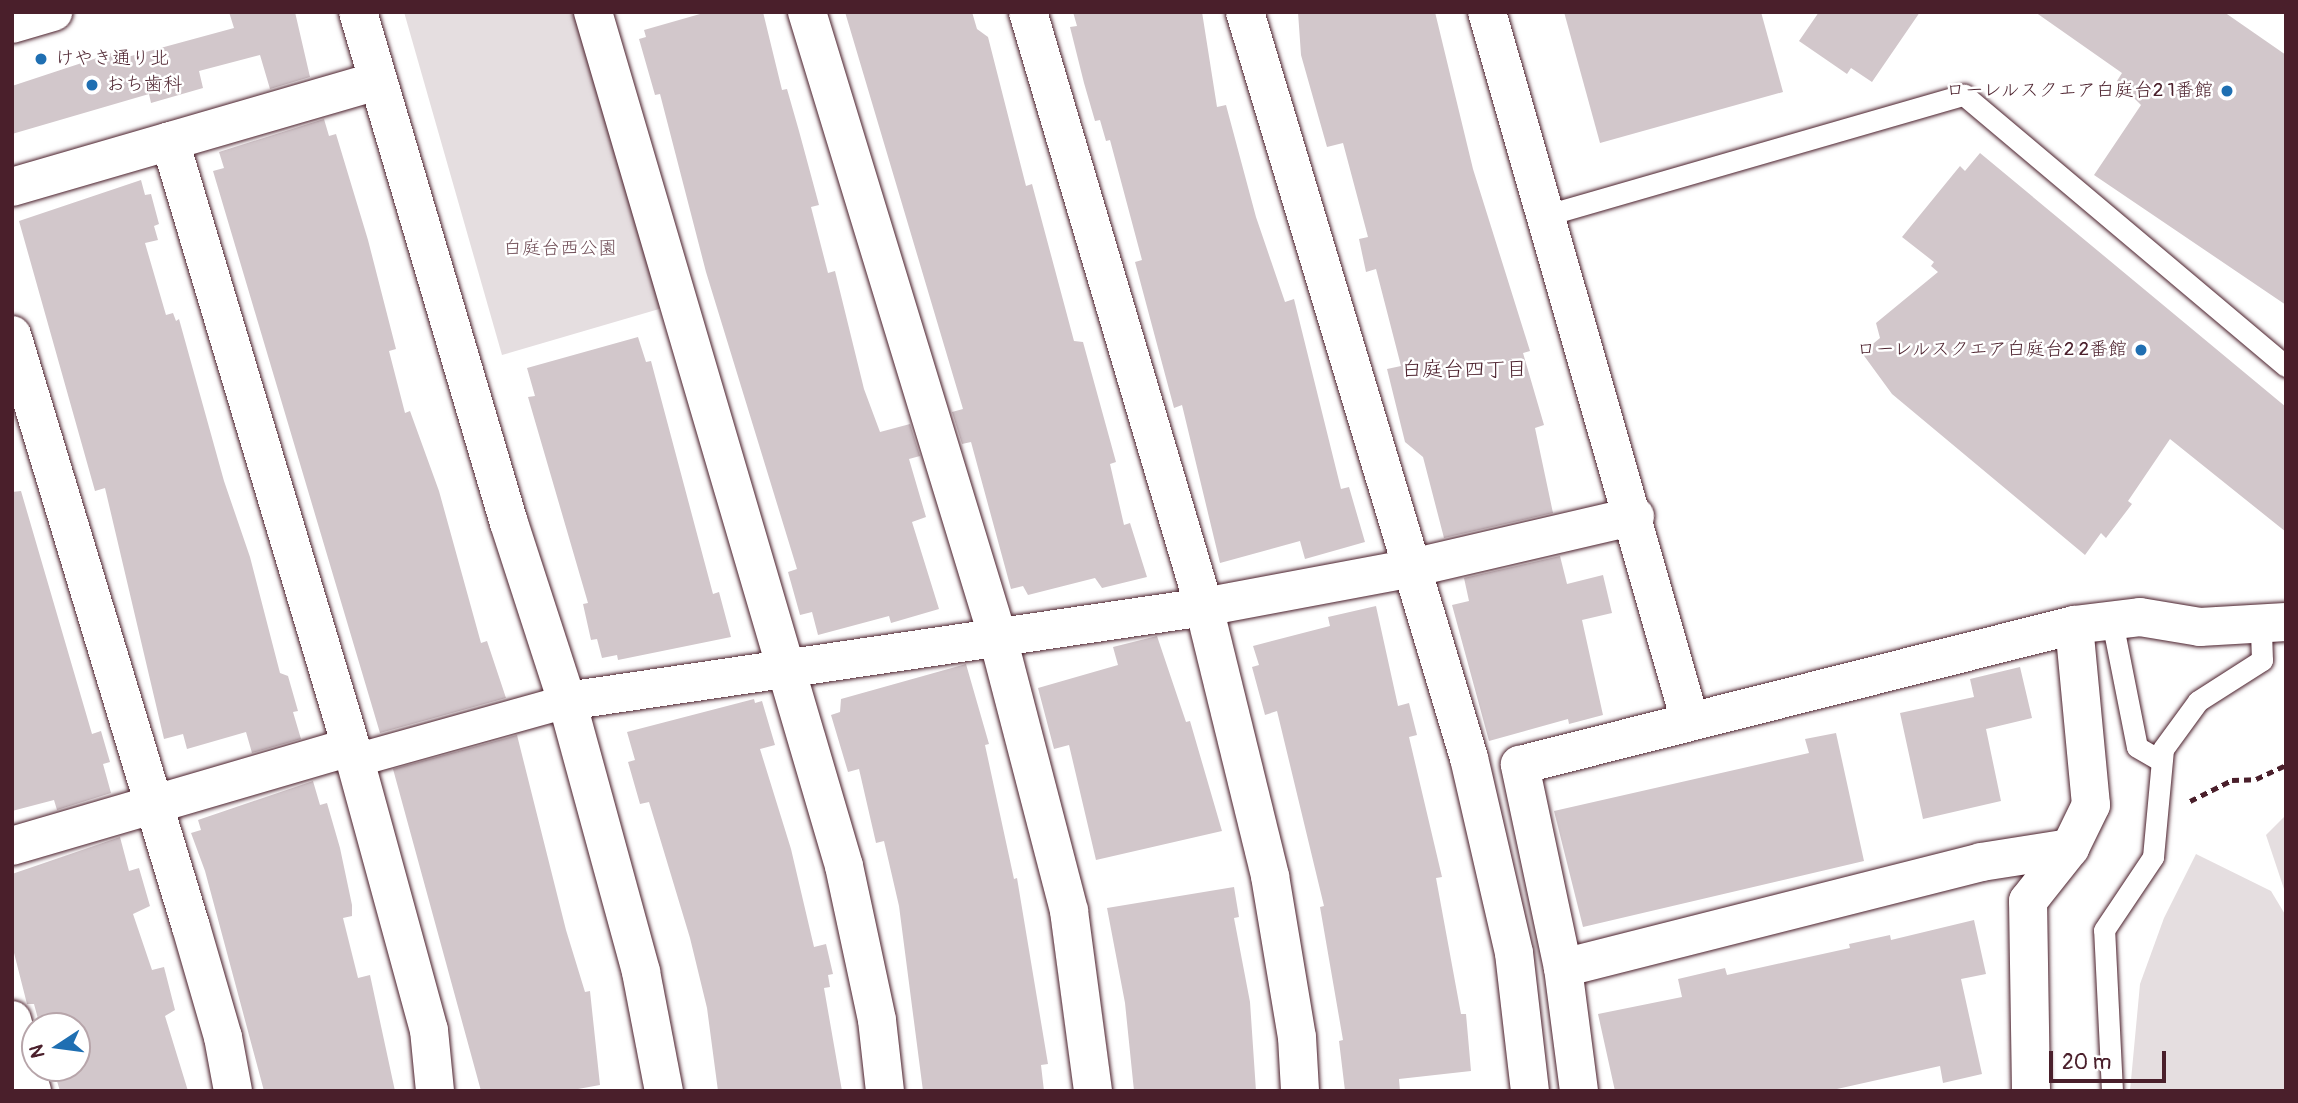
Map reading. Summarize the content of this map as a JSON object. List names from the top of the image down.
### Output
{
  "districts": ["白庭台四丁目"],
  "parks": ["白庭台西公園"],
  "places": [
    "けやき通り北",
    "おち歯科",
    "ローレルスクエア白庭台2 1番館",
    "ローレルスクエア白庭台2 2番館"
  ],
  "scale_bar": "20 m",
  "north": "left"
}
